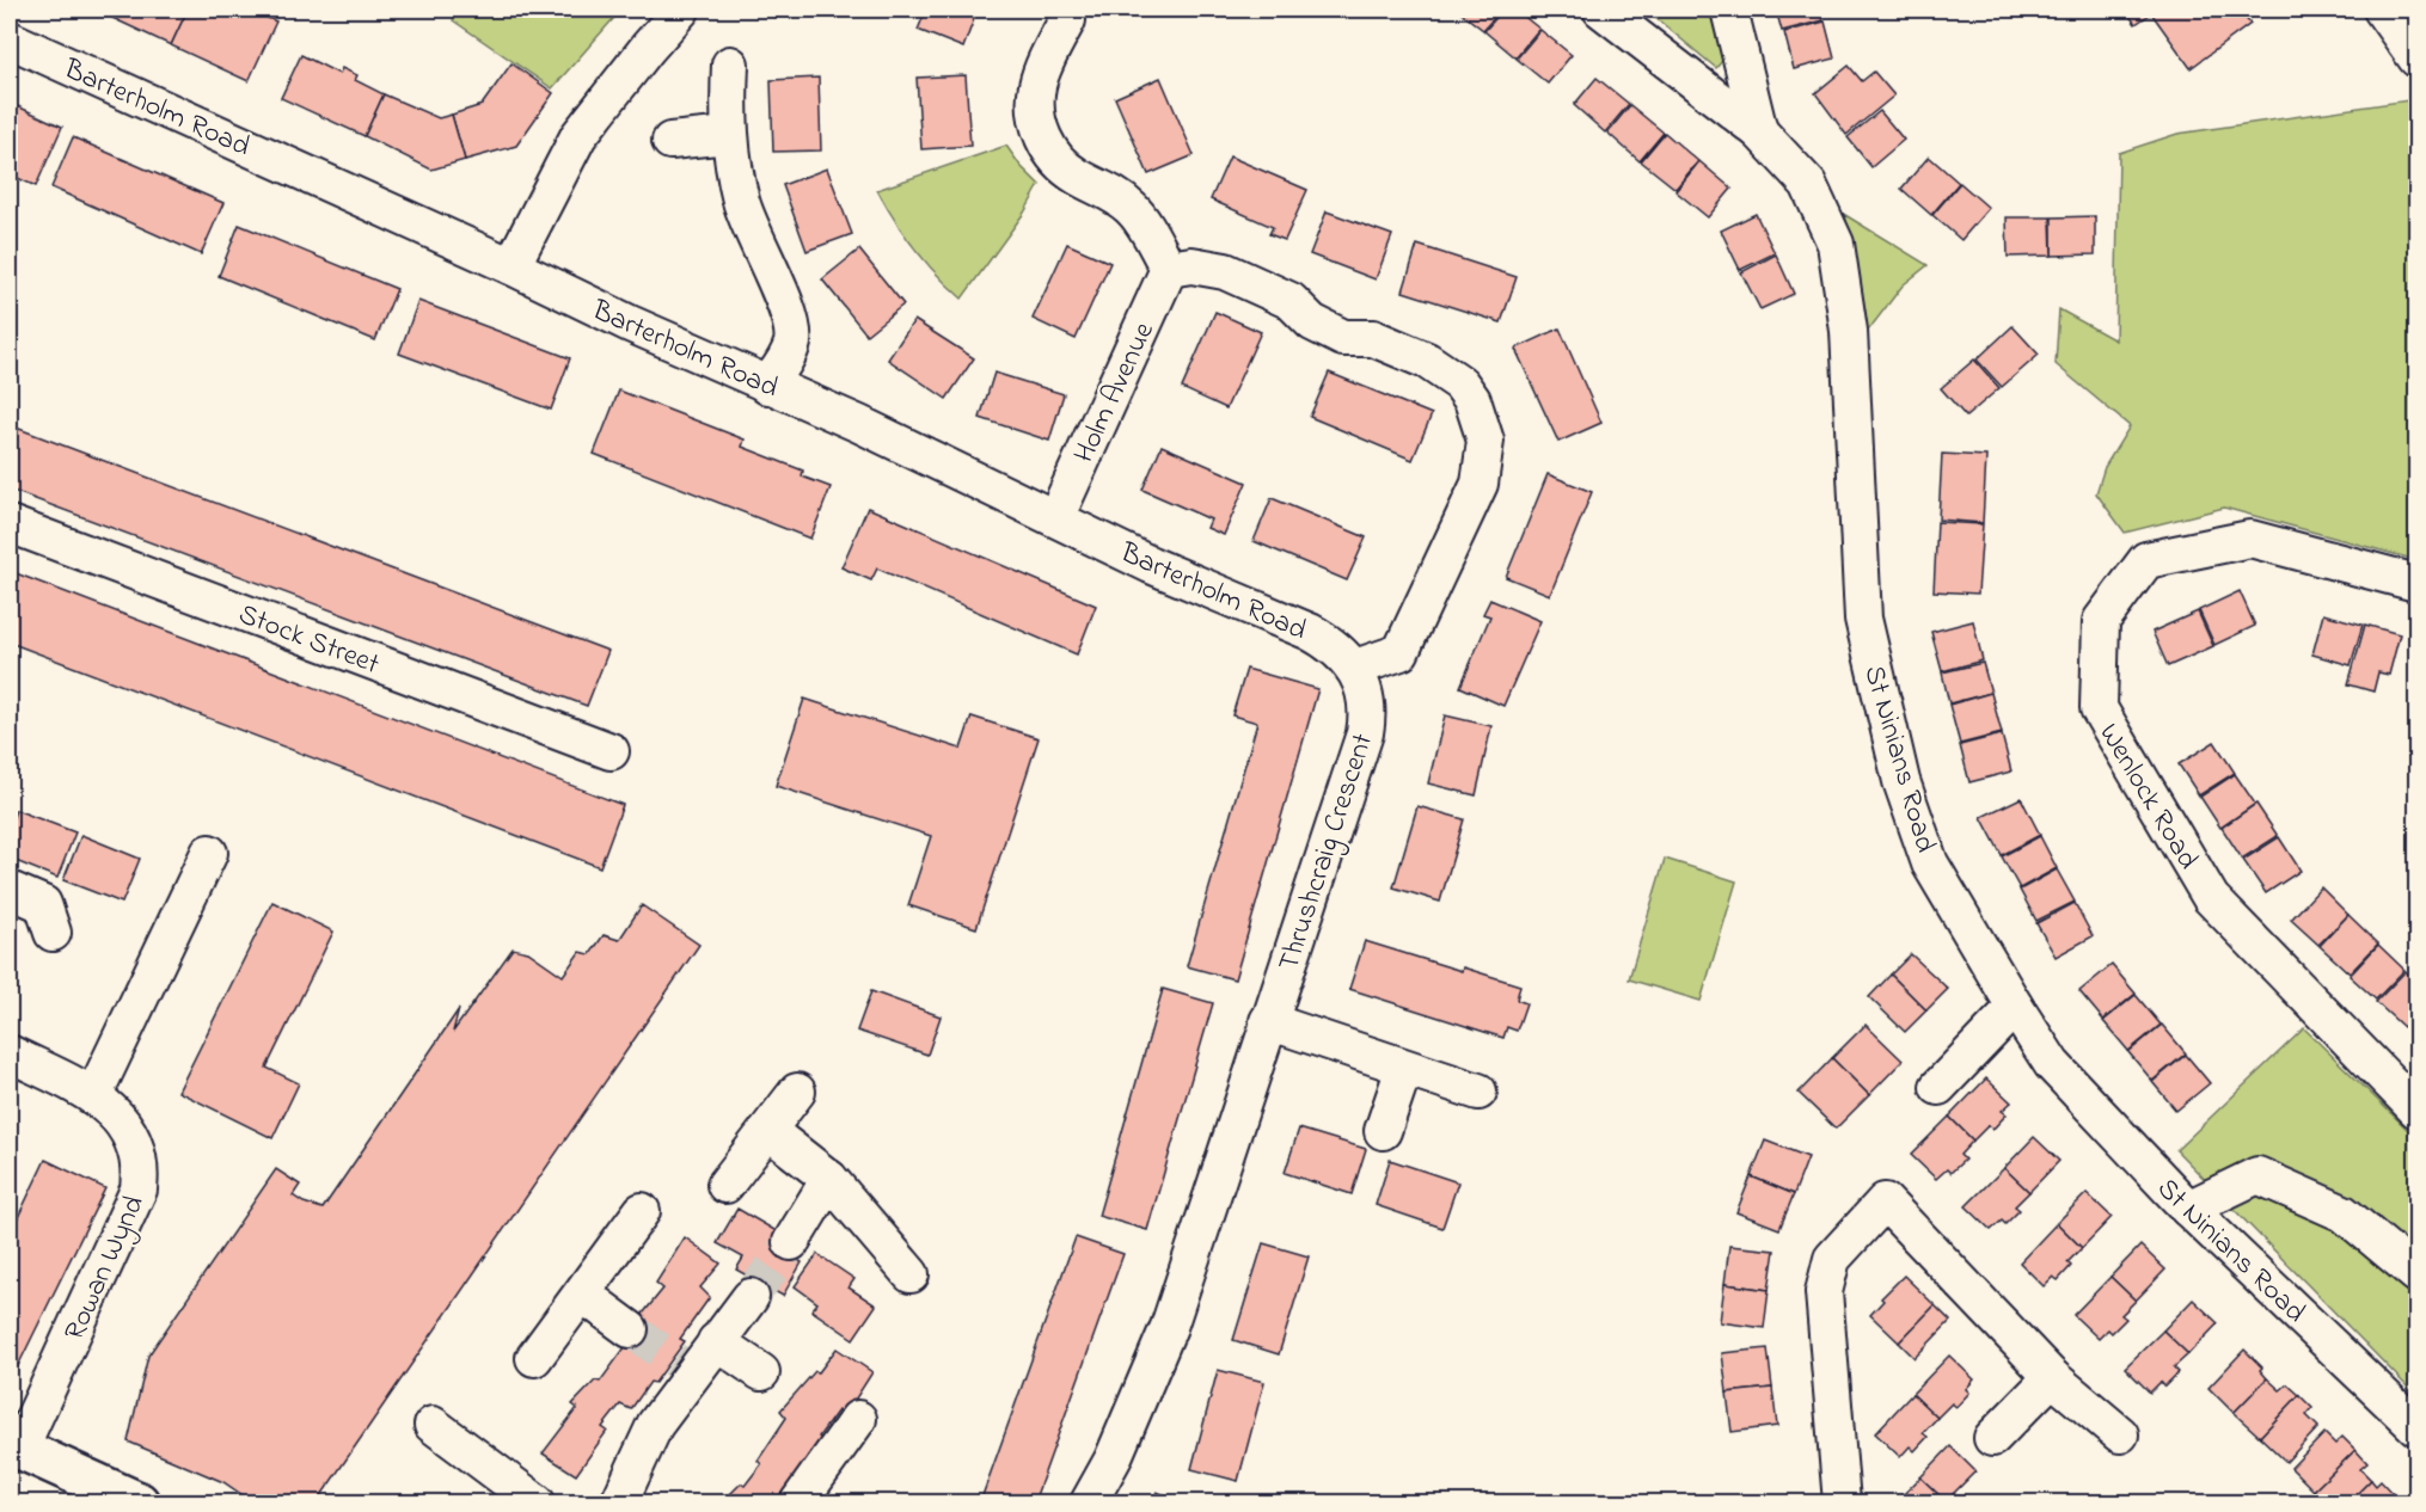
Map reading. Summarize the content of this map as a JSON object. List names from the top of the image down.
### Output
{
  "streets": {
    "street": [
      "Barterholm Road",
      "Holm Avenue",
      "Stock Street",
      "St Ninians Road",
      "Wenlock Road",
      "Thrushcraig Crescent",
      "Rowan Wynd"
    ]
  },
  "crossings": [
    ["Barterholm Road", "Holm Avenue"],
    ["Barterholm Road", "Thrushcraig Crescent"]
  ]
}
